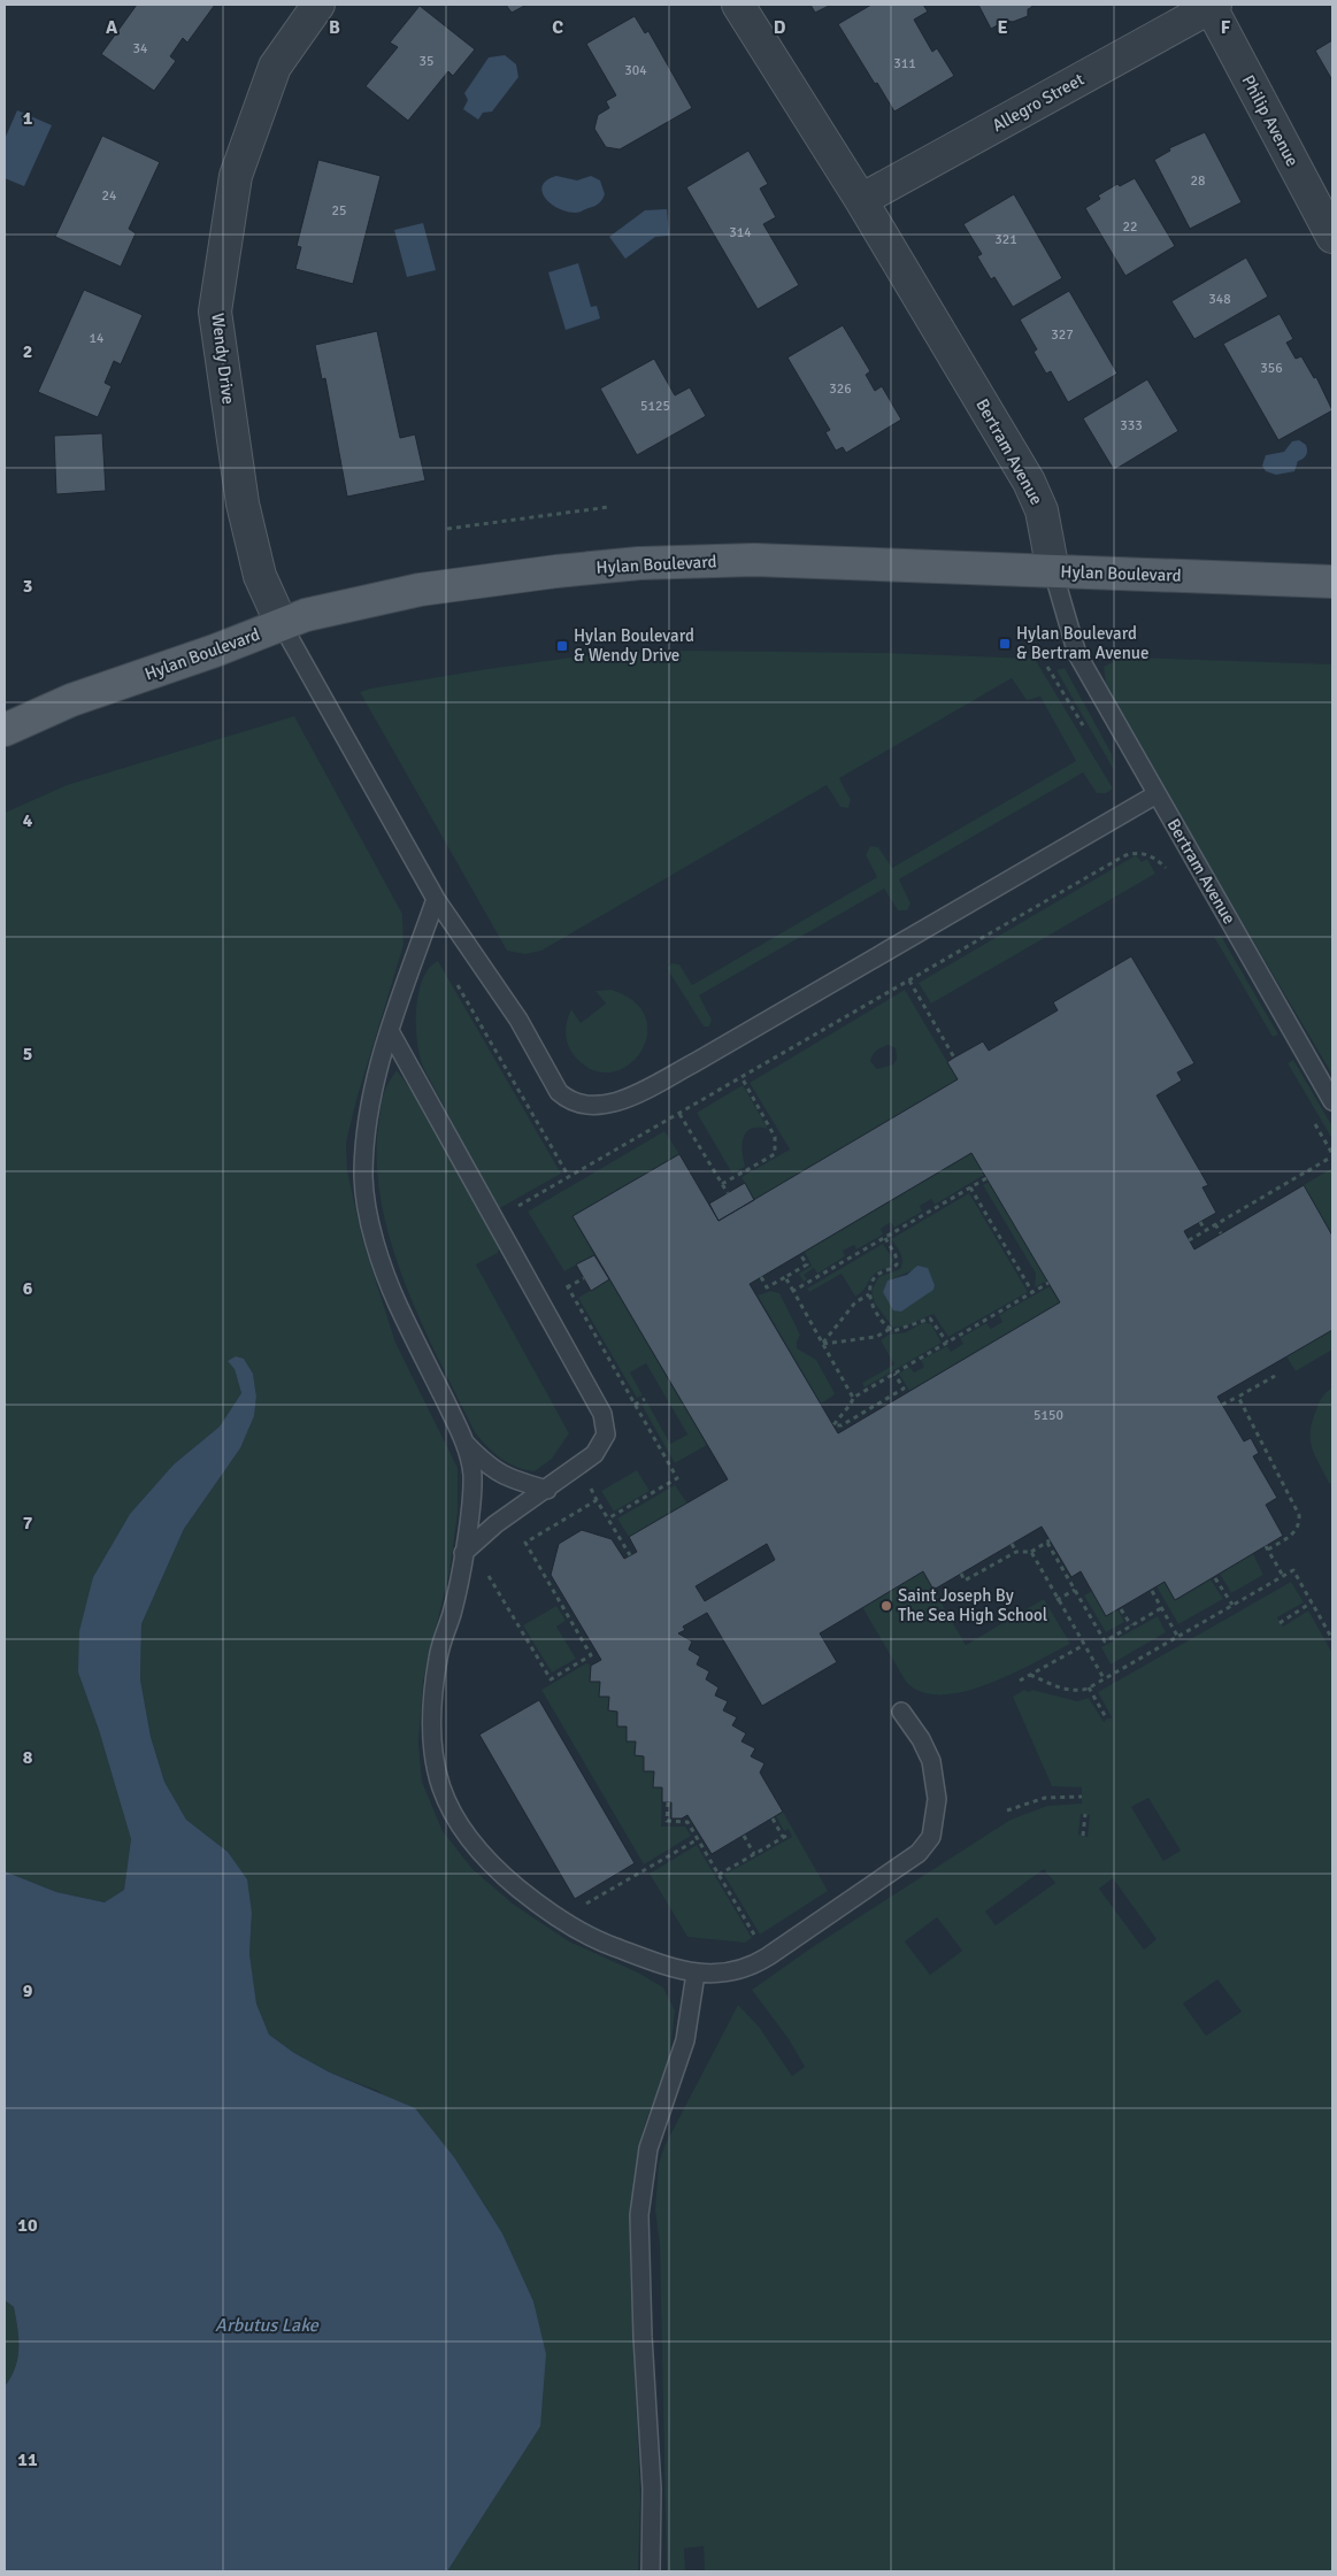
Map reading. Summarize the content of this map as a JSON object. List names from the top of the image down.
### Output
{
  "streets": {
    "main road": ["Hylan Boulevard"],
    "street": [
      "Allegro Street",
      "Philip Avenue",
      "Wendy Drive",
      "Bertram Avenue"
    ]
  },
  "crossings": [
    ["Allegro Street", "Philip Avenue"],
    ["Allegro Street", "Bertram Avenue"],
    ["Wendy Drive", "Hylan Boulevard"],
    ["Bertram Avenue", "Hylan Boulevard"]
  ],
  "water": ["Arbutus Lake"],
  "places": {
    "transit": ["Hylan Boulevard & Bertram Avenue", "Hylan Boulevard & Wendy Drive"],
    "other": ["Saint Joseph By The Sea High School"]
  },
  "house_numbers": [
    "34",
    "35",
    "311",
    "304",
    "28",
    "24",
    "25",
    "22",
    "314",
    "321",
    "348",
    "327",
    "14",
    "356",
    "326",
    "5125",
    "333",
    "5150"
  ],
  "grid": {
    "columns": [
      "A",
      "B",
      "C",
      "D",
      "E",
      "F"
    ],
    "rows": [
      "1",
      "2",
      "3",
      "4",
      "5",
      "6",
      "7",
      "8",
      "9",
      "10",
      "11"
    ]
  }
}
